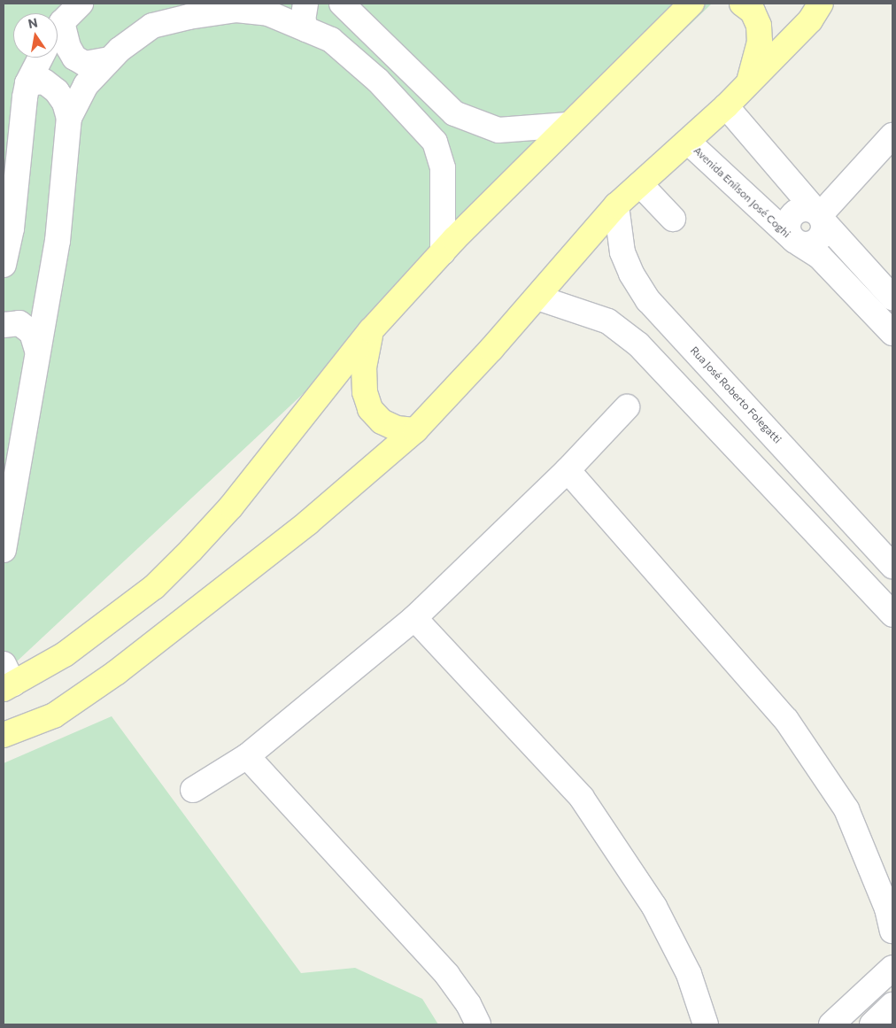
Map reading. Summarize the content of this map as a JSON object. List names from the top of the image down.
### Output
{
  "streets": {
    "street": ["Avenida Enílson José Coghi", "Rua José Roberto Folegatti"]
  },
  "north": "top"
}
